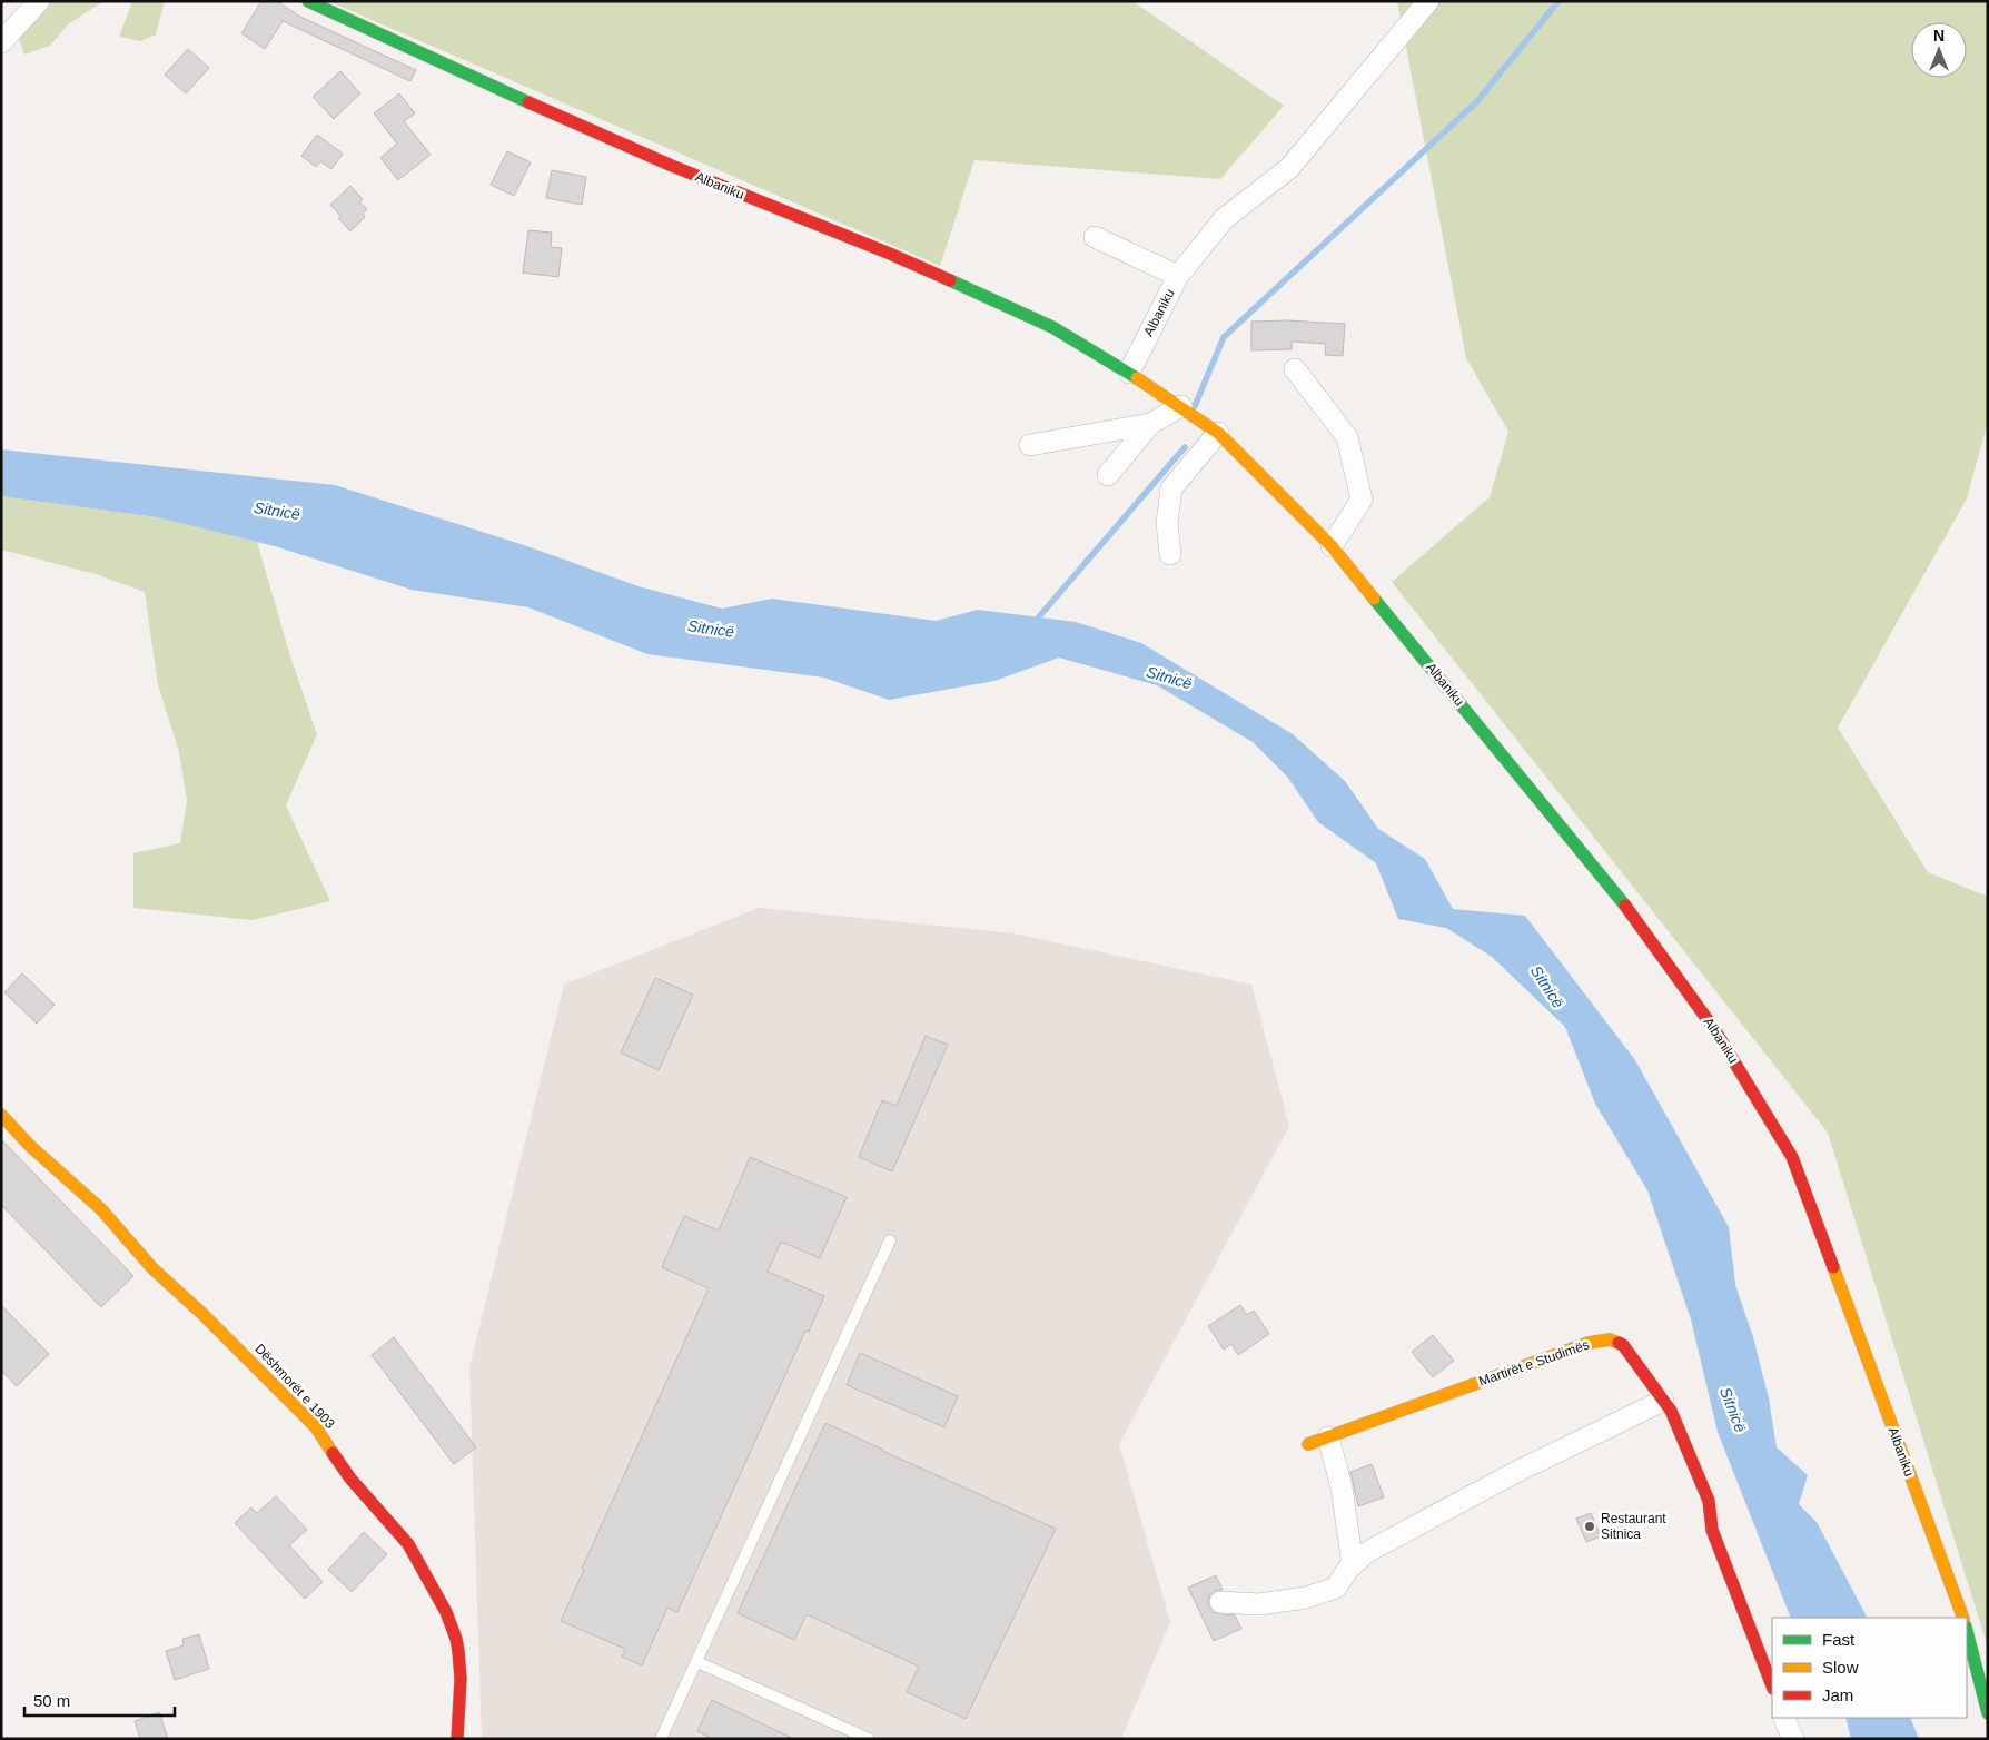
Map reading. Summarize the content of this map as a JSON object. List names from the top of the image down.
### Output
{
  "streets": {
    "main road": ["Albaniku", "Martirët e Studimës", "Dëshmorët e 1903"]
  },
  "water": ["Sitnicë"],
  "places": ["Restaurant Sitnica"],
  "legend": ["Fast", "Slow", "Jam"],
  "scale_bar": "50 m",
  "north": "top"
}
